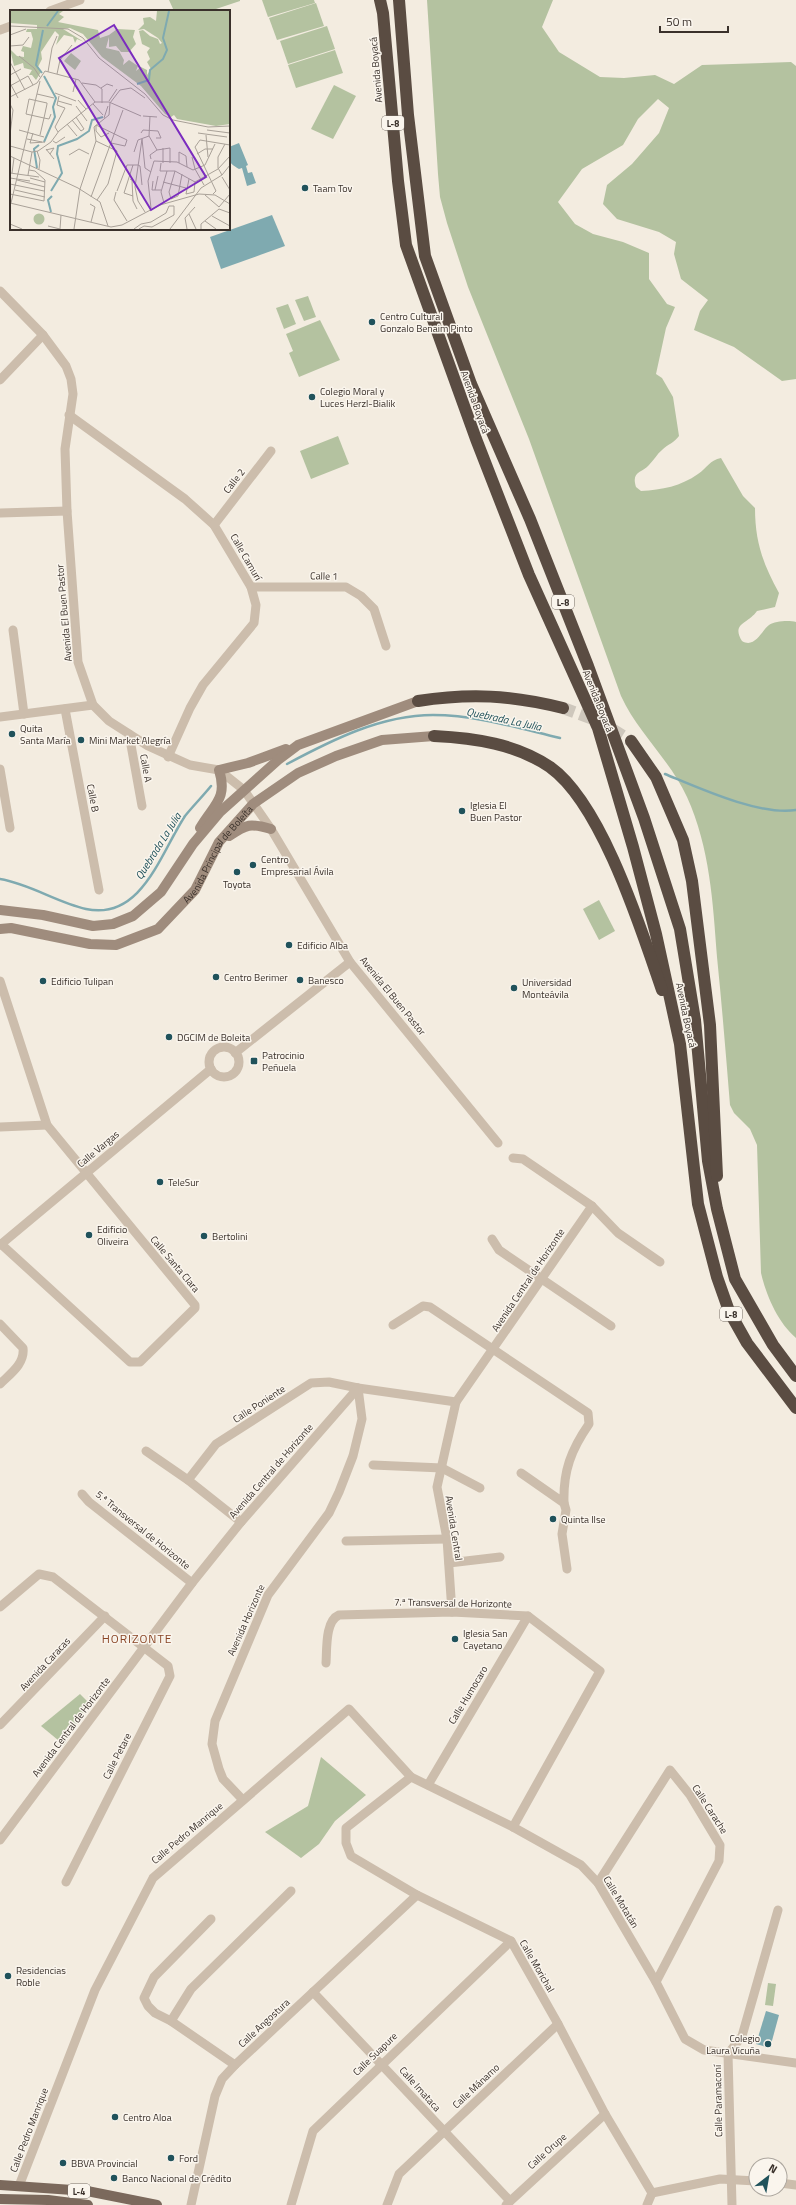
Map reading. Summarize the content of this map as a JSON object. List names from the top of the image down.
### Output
{
  "streets": {
    "highway": ["Avenida Boyacá", "L-8"],
    "main road": ["L-4"],
    "street": [
      "Calle 2",
      "Calle Camurí",
      "Calle 1",
      "Avenida El Buen Pastor",
      "Calle A",
      "Calle B",
      "Avenida Principal de Boleíta",
      "Calle Vargas",
      "Calle Santa Clara",
      "Avenida Central de Horizonte",
      "Calle Poniente",
      "Avenida Central",
      "5.ª Transversal de Horizonte",
      "7.ª Transversal de Horizonte",
      "Avenida Horizonte",
      "Avenida Caracas",
      "Calle Humocaro",
      "Calle Petare",
      "Calle Carache",
      "Calle Pedro Manrique",
      "Calle Motatán",
      "Calle Morichal",
      "Calle Angostura",
      "Calle Suapure",
      "Calle Mánamo",
      "Calle Imataca",
      "Calle Paramaconí",
      "Calle Orupe"
    ]
  },
  "crossings": [
    ["Calle 2", "Calle Camurí"],
    ["Calle Camurí", "Calle 1"],
    ["Calle Camurí", "Avenida El Buen Pastor"],
    ["Avenida El Buen Pastor", "Calle A"],
    ["Avenida El Buen Pastor", "Avenida Principal de Boleíta"],
    ["Calle Vargas", "Calle Santa Clara"],
    ["Avenida Central de Horizonte", "Calle Poniente"],
    ["Avenida Central de Horizonte", "Avenida Central"],
    ["Avenida Central de Horizonte", "5.ª Transversal de Horizonte"],
    ["Avenida Central de Horizonte", "Avenida Horizonte"],
    ["Avenida Central de Horizonte", "Calle Petare"],
    ["Calle Poniente", "Avenida Horizonte"],
    ["Avenida Central", "7.ª Transversal de Horizonte"],
    ["7.ª Transversal de Horizonte", "Calle Humocaro"],
    ["Avenida Horizonte", "Calle Pedro Manrique"],
    ["Avenida Caracas", "Calle Petare"],
    ["Calle Humocaro", "Calle Motatán"],
    ["Calle Carache", "Calle Motatán"],
    ["Calle Pedro Manrique", "Calle Motatán"],
    ["Calle Pedro Manrique", "Calle Morichal"],
    ["Calle Pedro Manrique", "L-4"],
    ["Calle Motatán", "Calle Morichal"],
    ["Calle Motatán", "Calle Paramaconí"],
    ["Calle Morichal", "Calle Angostura"],
    ["Calle Morichal", "Calle Suapure"],
    ["Calle Morichal", "Calle Mánamo"],
    ["Calle Morichal", "Calle Orupe"],
    ["Calle Angostura", "Calle Imataca"],
    ["Calle Suapure", "Calle Imataca"],
    ["Calle Mánamo", "Calle Imataca"],
    ["Calle Imataca", "Calle Orupe"]
  ],
  "districts": ["HORIZONTE"],
  "water": ["Quebrada La Julia"],
  "places": {
    "other": [
      "Taam Tov",
      "Centro Cultural Gonzalo Benaim Pinto",
      "Colegio Moral y Luces Herzl-Bialik",
      "Quita Santa María",
      "Mini Market Alegría",
      "Iglesia El Buen Pastor",
      "Centro Empresarial Ávila",
      "Toyota",
      "Edificio Alba",
      "Centro Berimer",
      "Banesco",
      "Edificio Tulipan",
      "Universidad Monteávila",
      "DGCIM de Boleita",
      "TeleSur",
      "Edificio Oliveira",
      "Bertolini",
      "Quinta Ilse",
      "Iglesia San Cayetano",
      "Residencias Roble",
      "Colegio Laura Vicuña",
      "Centro Aloa",
      "Ford",
      "BBVA Provincial",
      "Banco Nacional de Crédito"
    ],
    "transit": ["Patrocinio Peñuela"]
  },
  "scale_bar": "50 m",
  "north": "top right"
}
